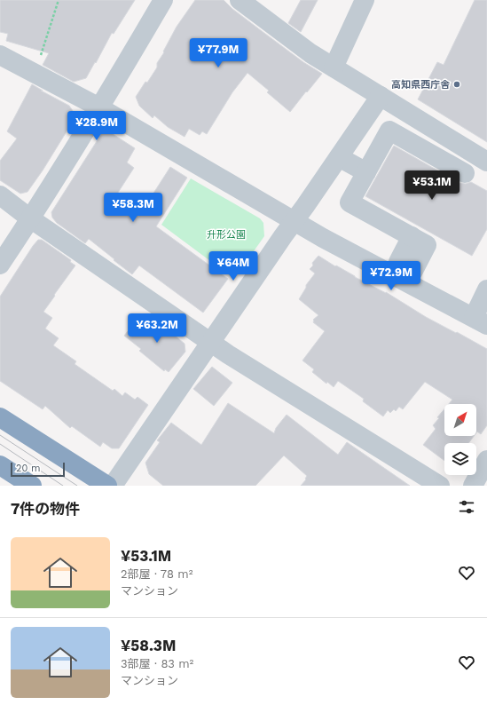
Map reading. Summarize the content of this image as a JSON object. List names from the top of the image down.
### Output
{
  "parks": ["升形公園"],
  "places": ["高知県西庁舎"],
  "scale_bar": "20 m",
  "north": "top right",
  "page": {
    "price": [
      "¥77.9M",
      "¥28.9M",
      "¥53.1M",
      "¥58.3M",
      "¥64M",
      "¥72.9M",
      "¥63.2M"
    ],
    "scale": "20 m",
    "heading": "7件の物件",
    "list": [
      {
        "name": "¥53.1M",
        "note": "2部屋 · 78 m² · マンション"
      },
      {
        "name": "¥58.3M",
        "note": "3部屋 · 83 m² · マンション"
      }
    ]
  }
}
